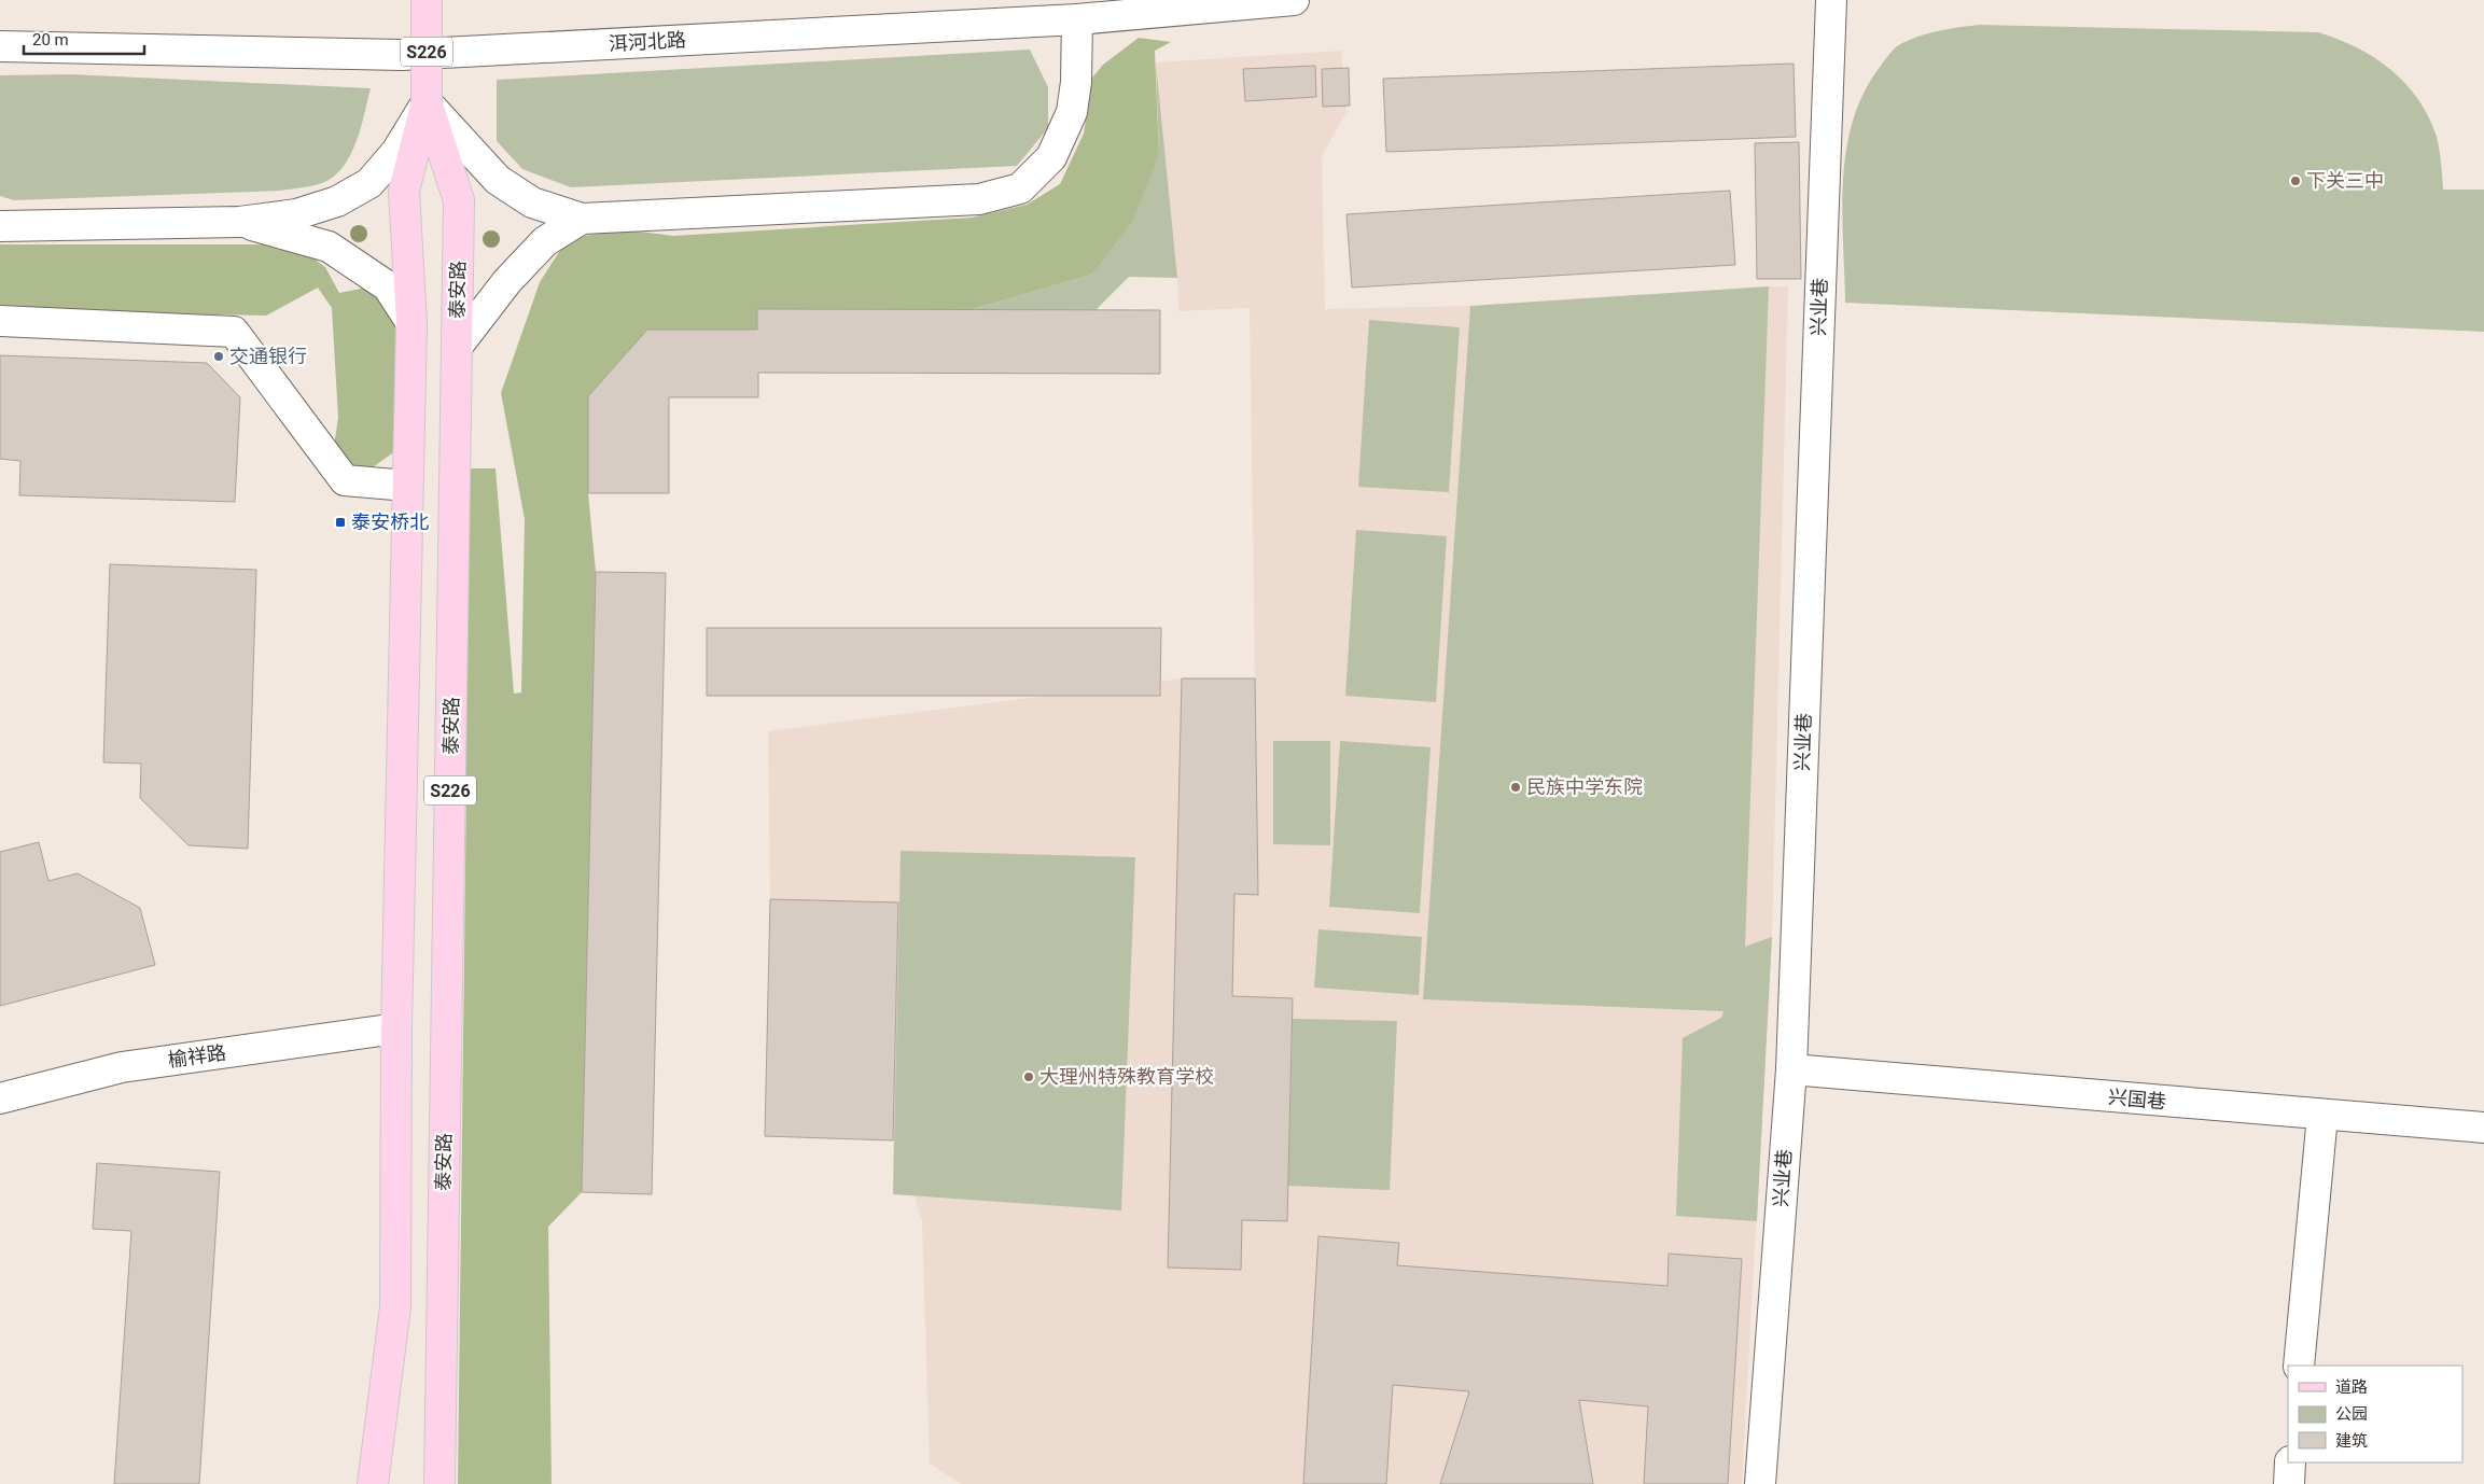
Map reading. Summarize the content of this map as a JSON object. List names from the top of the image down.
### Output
{
  "streets": {
    "main road": ["S226", "泰安路"],
    "street": [
      "洱河北路",
      "兴业巷",
      "榆祥路",
      "兴国巷"
    ]
  },
  "crossings": [
    ["泰安路", "榆祥路"],
    ["兴业巷", "兴国巷"]
  ],
  "places": {
    "other": [
      "下关三中",
      "交通银行",
      "民族中学东院",
      "大理州特殊教育学校"
    ],
    "transit": ["泰安桥北"]
  },
  "legend": ["道路", "公园", "建筑"],
  "scale_bar": "20 m"
}
